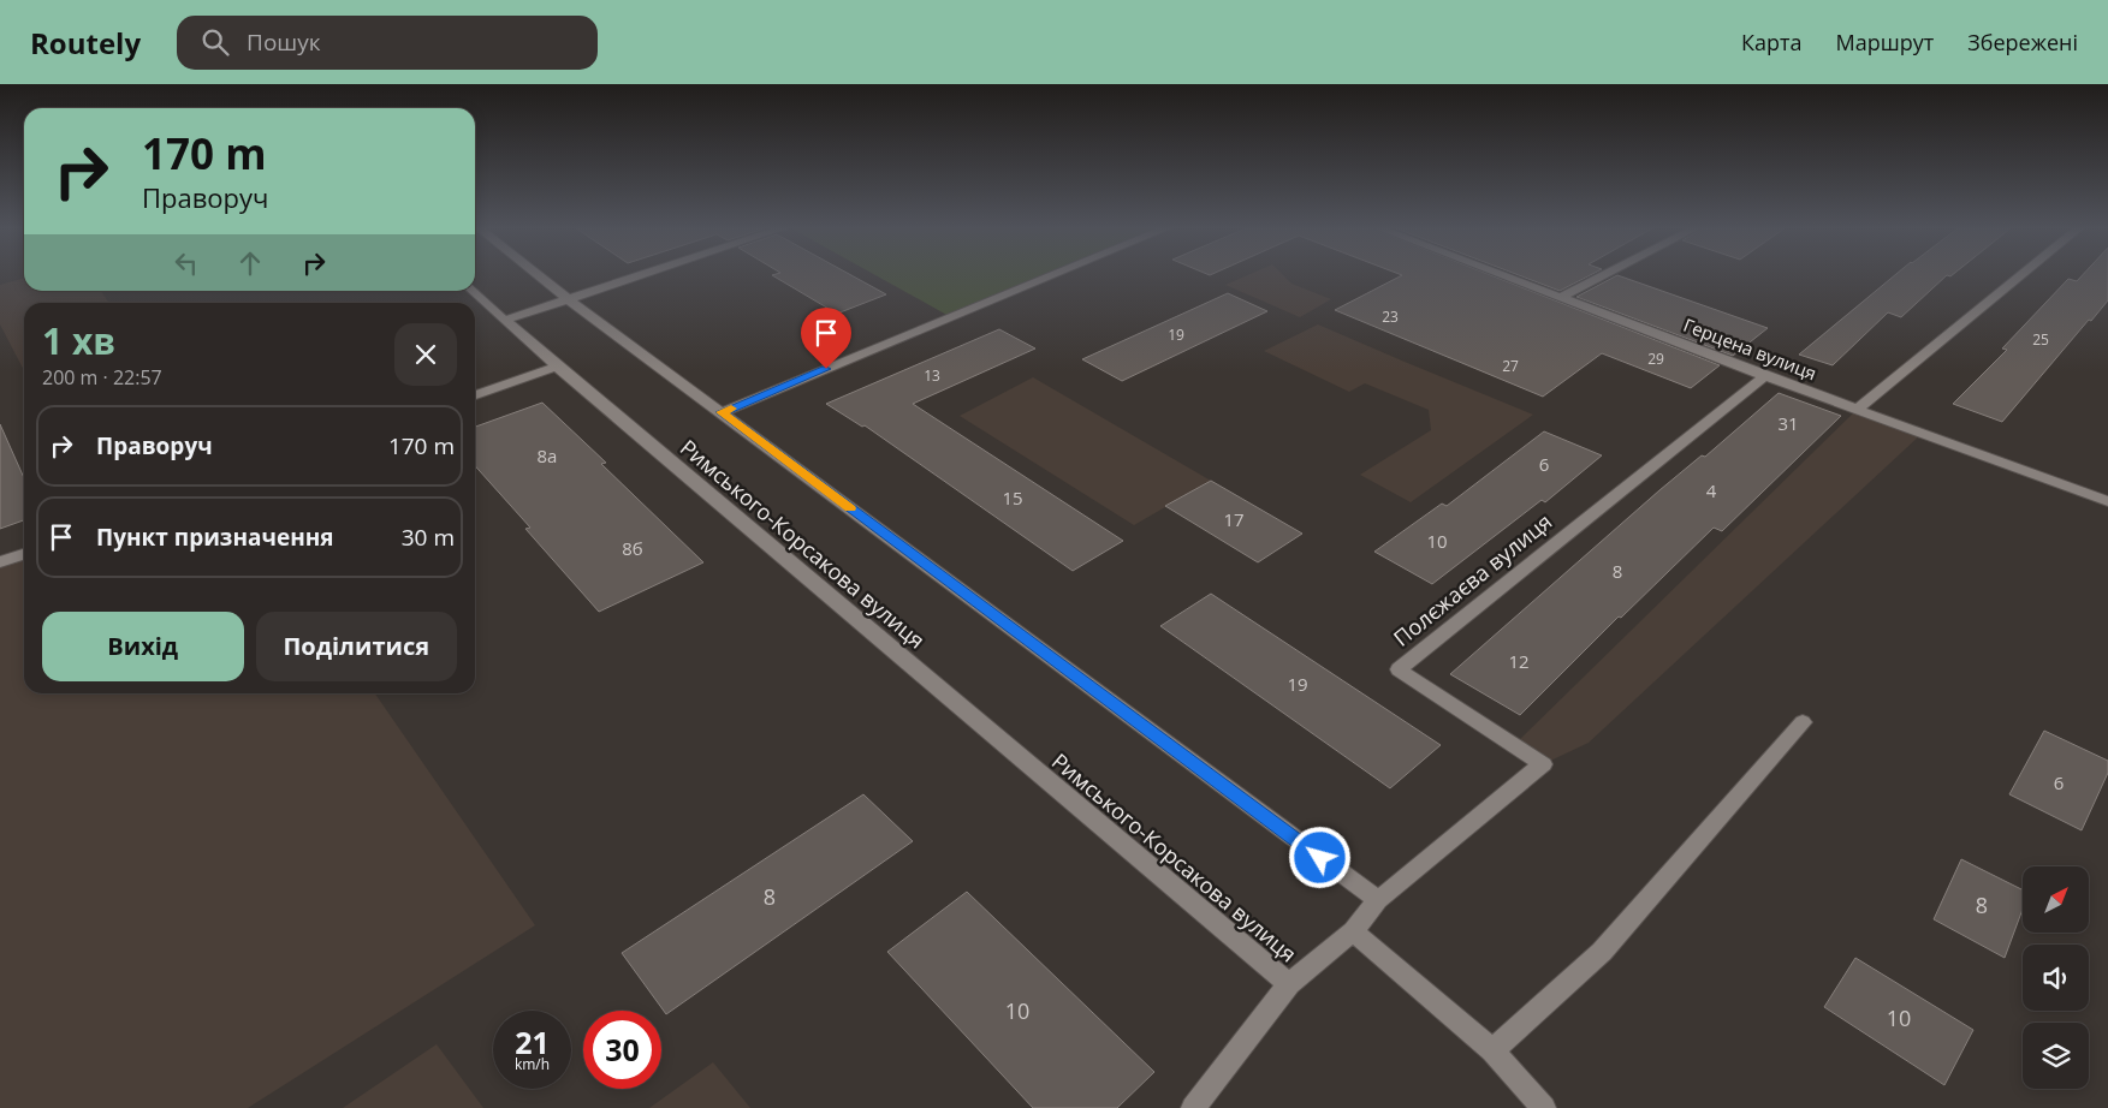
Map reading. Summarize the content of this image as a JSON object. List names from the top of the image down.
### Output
{
  "streets": {
    "street": ["Герцена вулиця", "Римського-Корсакова вулиця", "Полєжаєва вулиця"]
  },
  "crossings": [
    ["Герцена вулиця", "Полєжаєва вулиця"],
    ["Римського-Корсакова вулиця", "Полєжаєва вулиця"]
  ],
  "house_numbers": [
    "23",
    "19",
    "25",
    "29",
    "27",
    "13",
    "31",
    "8а",
    "6",
    "4",
    "15",
    "17",
    "10",
    "8б",
    "8",
    "12",
    "19",
    "6",
    "8",
    "8",
    "10",
    "10"
  ],
  "north": "top right",
  "page": {
    "header": "Routely",
    "search": "Пошук",
    "nav": ["Карта", "Маршрут", "Збережені"],
    "turn": ["170 m", "Праворуч"],
    "heading": ["1 хв", "200 m · 22:57"],
    "list": [
      {
        "name": "Праворуч",
        "value": "170 m"
      },
      {
        "name": "Пункт призначення",
        "value": "30 m"
      }
    ],
    "buttons": ["Вихід", "Поділитися"],
    "speed": "21 km/h",
    "limit": "30"
  }
}
